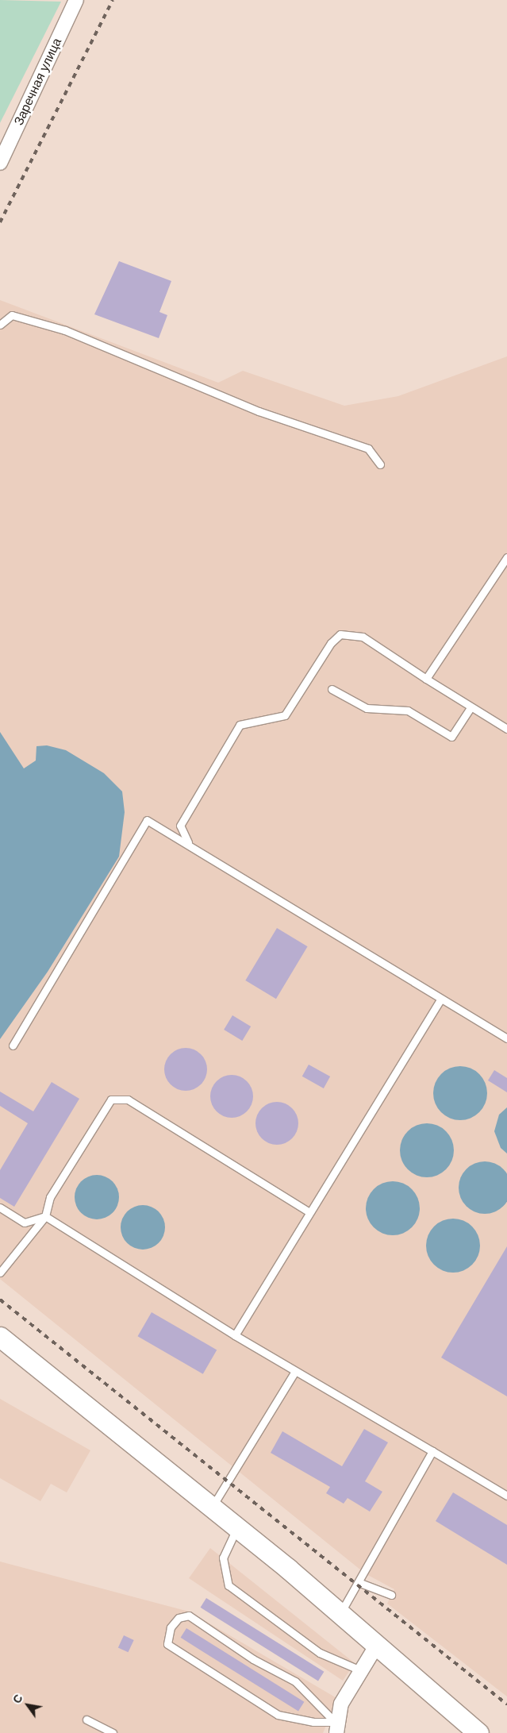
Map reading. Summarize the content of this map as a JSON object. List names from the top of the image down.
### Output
{
  "streets": {
    "street": ["Заречная улица"]
  },
  "north": "top left"
}
